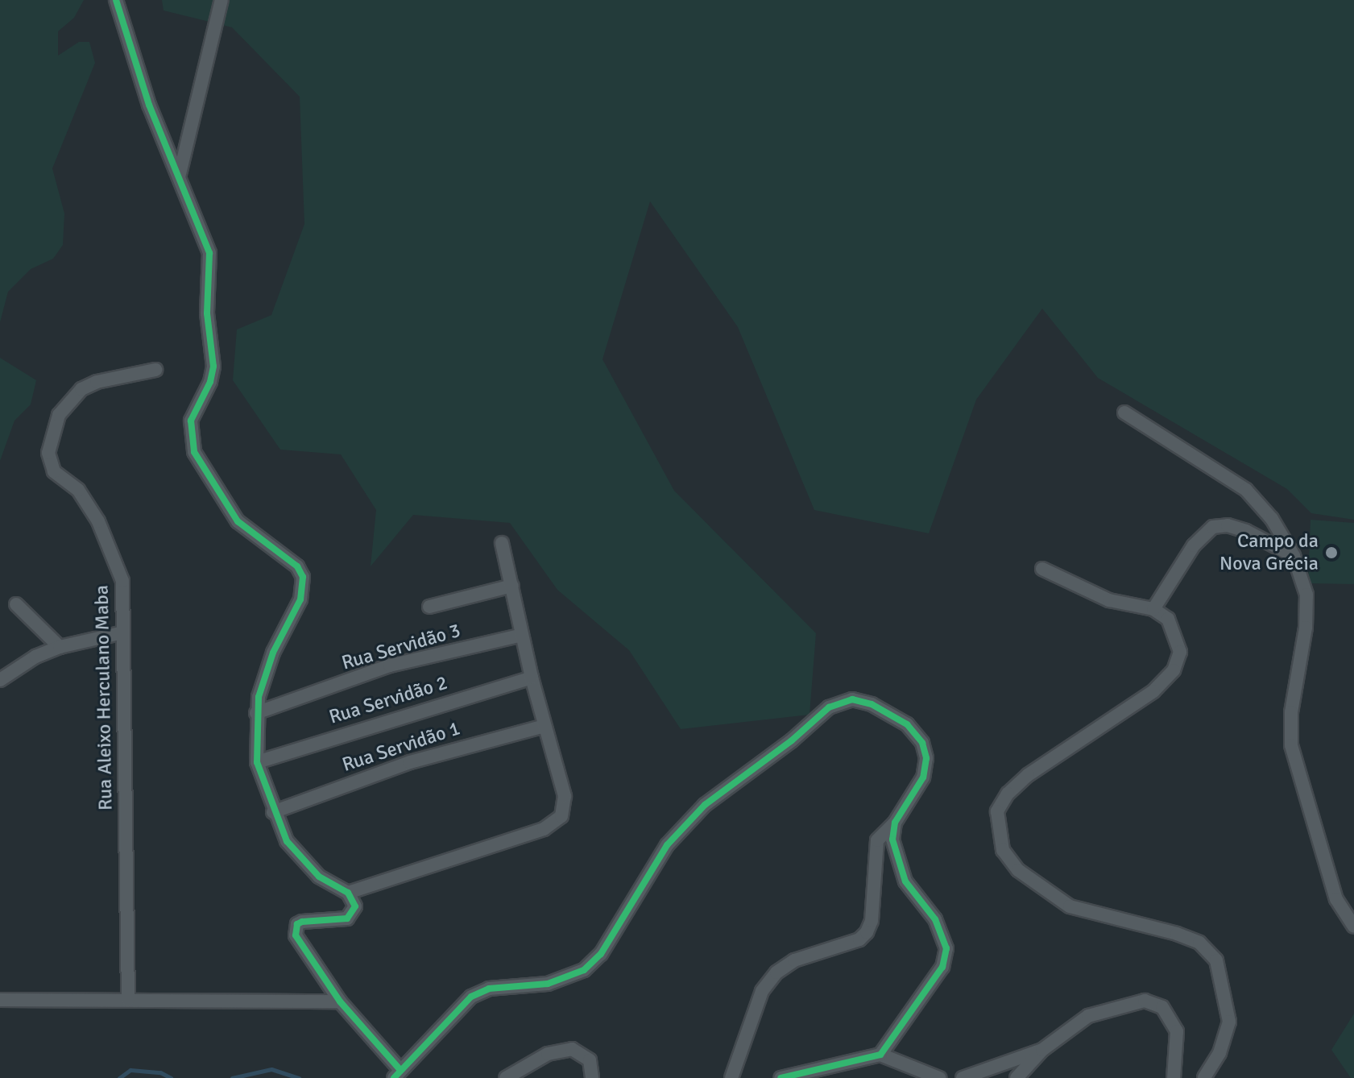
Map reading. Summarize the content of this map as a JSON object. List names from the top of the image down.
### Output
{
  "streets": {
    "street": [
      "Rua Servidão 3",
      "Rua Aleixo Herculano Maba",
      "Rua Servidão 2",
      "Rua Servidão 1"
    ]
  },
  "places": ["Campo da Nova Grécia"]
}
